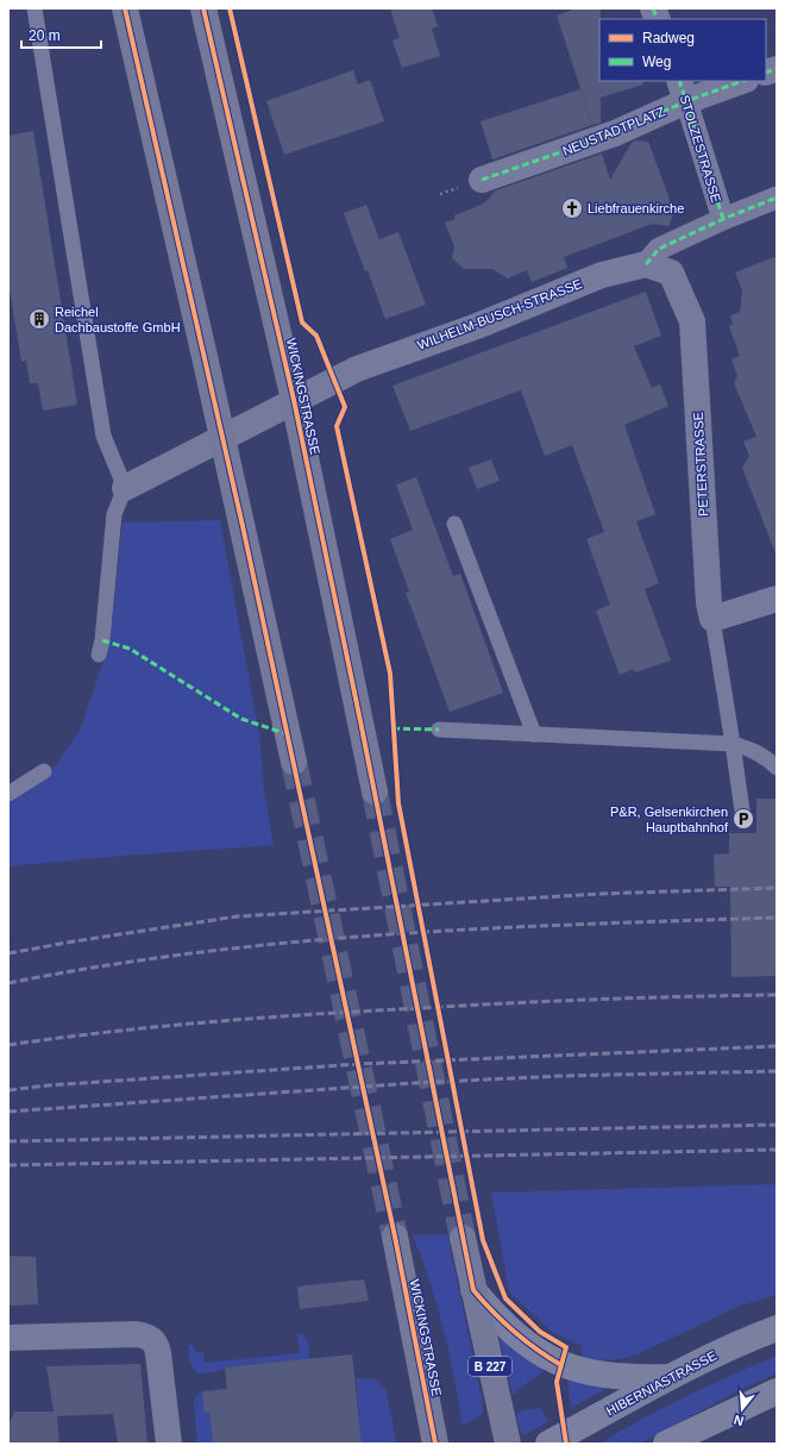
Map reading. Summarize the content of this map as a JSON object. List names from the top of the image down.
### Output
{
  "streets": {
    "main road": ["WICKINGSTRASSE", "B 227", "HIBERNIASTRASSE"],
    "street": [
      "NEUSTADTPLATZ",
      "STOLZESTRASSE",
      "WILHELM-BUSCH-STRASSE",
      "PETERSTRASSE"
    ]
  },
  "crossings": [
    ["NEUSTADTPLATZ", "STOLZESTRASSE"],
    ["WILHELM-BUSCH-STRASSE", "WICKINGSTRASSE"],
    ["WILHELM-BUSCH-STRASSE", "PETERSTRASSE"]
  ],
  "places": {
    "church": ["Liebfrauenkirche"],
    "building": ["Reichel Dachbaustoffe GmbH"],
    "parking": ["P&R, Gelsenkirchen Hauptbahnhof"]
  },
  "legend": ["Radweg", "Weg"],
  "scale_bar": "20 m",
  "north": "bottom"
}
